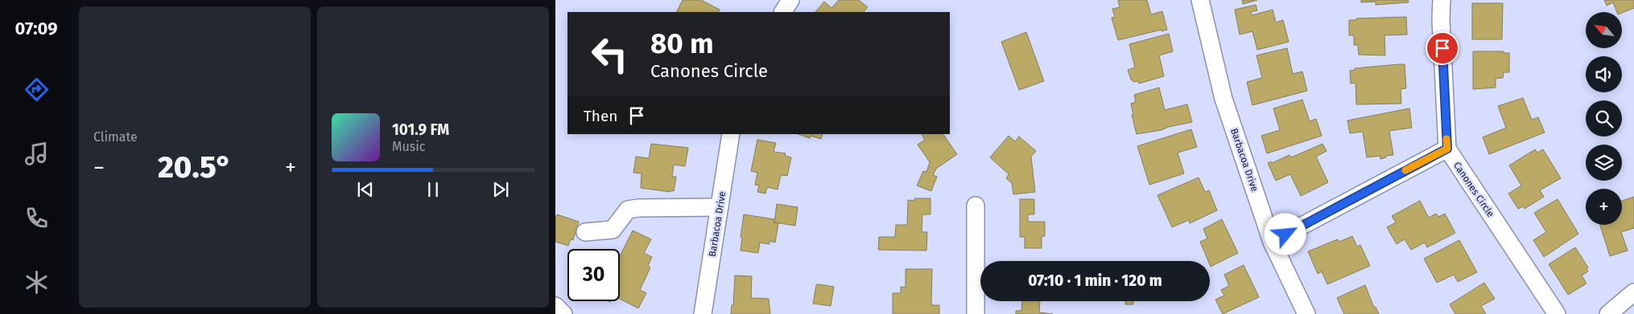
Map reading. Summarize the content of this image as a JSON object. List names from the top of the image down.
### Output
{
  "streets": {
    "street": ["Barbacoa Drive", "Canones Circle"]
  },
  "north": "top left",
  "page": {
    "tabs": "07:09",
    "tile": "Climate",
    "map_buttons": "+",
    "turn": ["80 m", "Canones Circle"],
    "then": "Then",
    "song": ["101.9 FM", "Music"],
    "heat": ["−", "20.5°", "+"],
    "limit": "30",
    "trip": "07:10 · 1 min · 120 m"
  }
}
